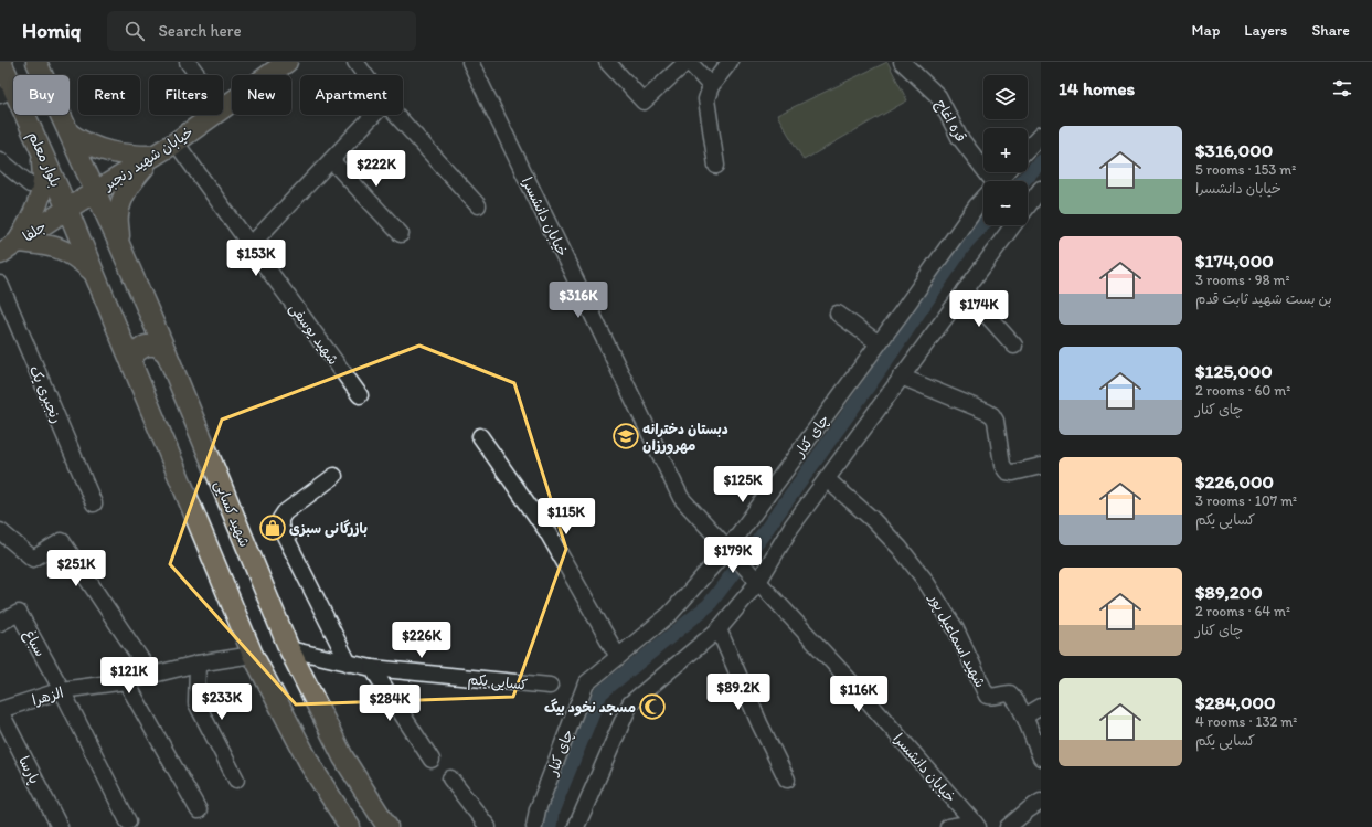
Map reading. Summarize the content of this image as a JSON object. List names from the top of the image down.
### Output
{
  "streets": {
    "main road": [
      "خیابان شهید رنجبر",
      "بلوار معلم",
      "جلفا",
      "شهید کسایی"
    ],
    "street": [
      "قره اغاج",
      "خیابان دانشسرا",
      "شهید یوسفی",
      "رنجبری یک",
      "چای کنار",
      "شهید اسماعیل پور",
      "سباغ",
      "کسایی یکم",
      "الزهرا",
      "پارسا"
    ]
  },
  "crossings": [
    ["خیابان شهید رنجبر", "بلوار معلم"],
    ["خیابان شهید رنجبر", "جلفا"],
    ["خیابان شهید رنجبر", "شهید یوسفی"],
    ["خیابان شهید رنجبر", "شهید کسایی"],
    ["بلوار معلم", "جلفا"],
    ["خیابان دانشسرا", "چای کنار"],
    ["شهید کسایی", "کسایی یکم"],
    ["سباغ", "الزهرا"],
    ["الزهرا", "پارسا"]
  ],
  "places": {
    "school or university": ["دبستان دخترانه مهرورزان"],
    "shop": ["بازرگانی سبزی"],
    "mosque": ["مسجد نخود‌ بیگ"]
  },
  "page": {
    "header": "Homiq",
    "search": "Search here",
    "nav": ["Map", "Layers", "Share"],
    "heading": "14 homes",
    "map_buttons": ["+", "−"],
    "chip": [
      "Buy",
      "Rent",
      "Filters",
      "New",
      "Apartment"
    ],
    "list": [
      {
        "name": "$316,000",
        "note": "5 rooms · 153 m² · خیابان دانشسرا"
      },
      {
        "name": "$174,000",
        "note": "3 rooms · 98 m² · بن بست شهید ثابت قدم"
      },
      {
        "name": "$125,000",
        "note": "2 rooms · 60 m² · چای کنار"
      },
      {
        "name": "$226,000",
        "note": "3 rooms · 107 m² · کسایی یکم"
      },
      {
        "name": "$89,200",
        "note": "2 rooms · 64 m² · چای کنار"
      },
      {
        "name": "$284,000",
        "note": "4 rooms · 132 m² · کسایی یکم"
      }
    ],
    "price": [
      "$222K",
      "$153K",
      "$316K",
      "$174K",
      "$125K",
      "$115K",
      "$179K",
      "$251K",
      "$226K",
      "$121K",
      "$89.2K",
      "$116K",
      "$233K",
      "$284K"
    ]
  }
}
